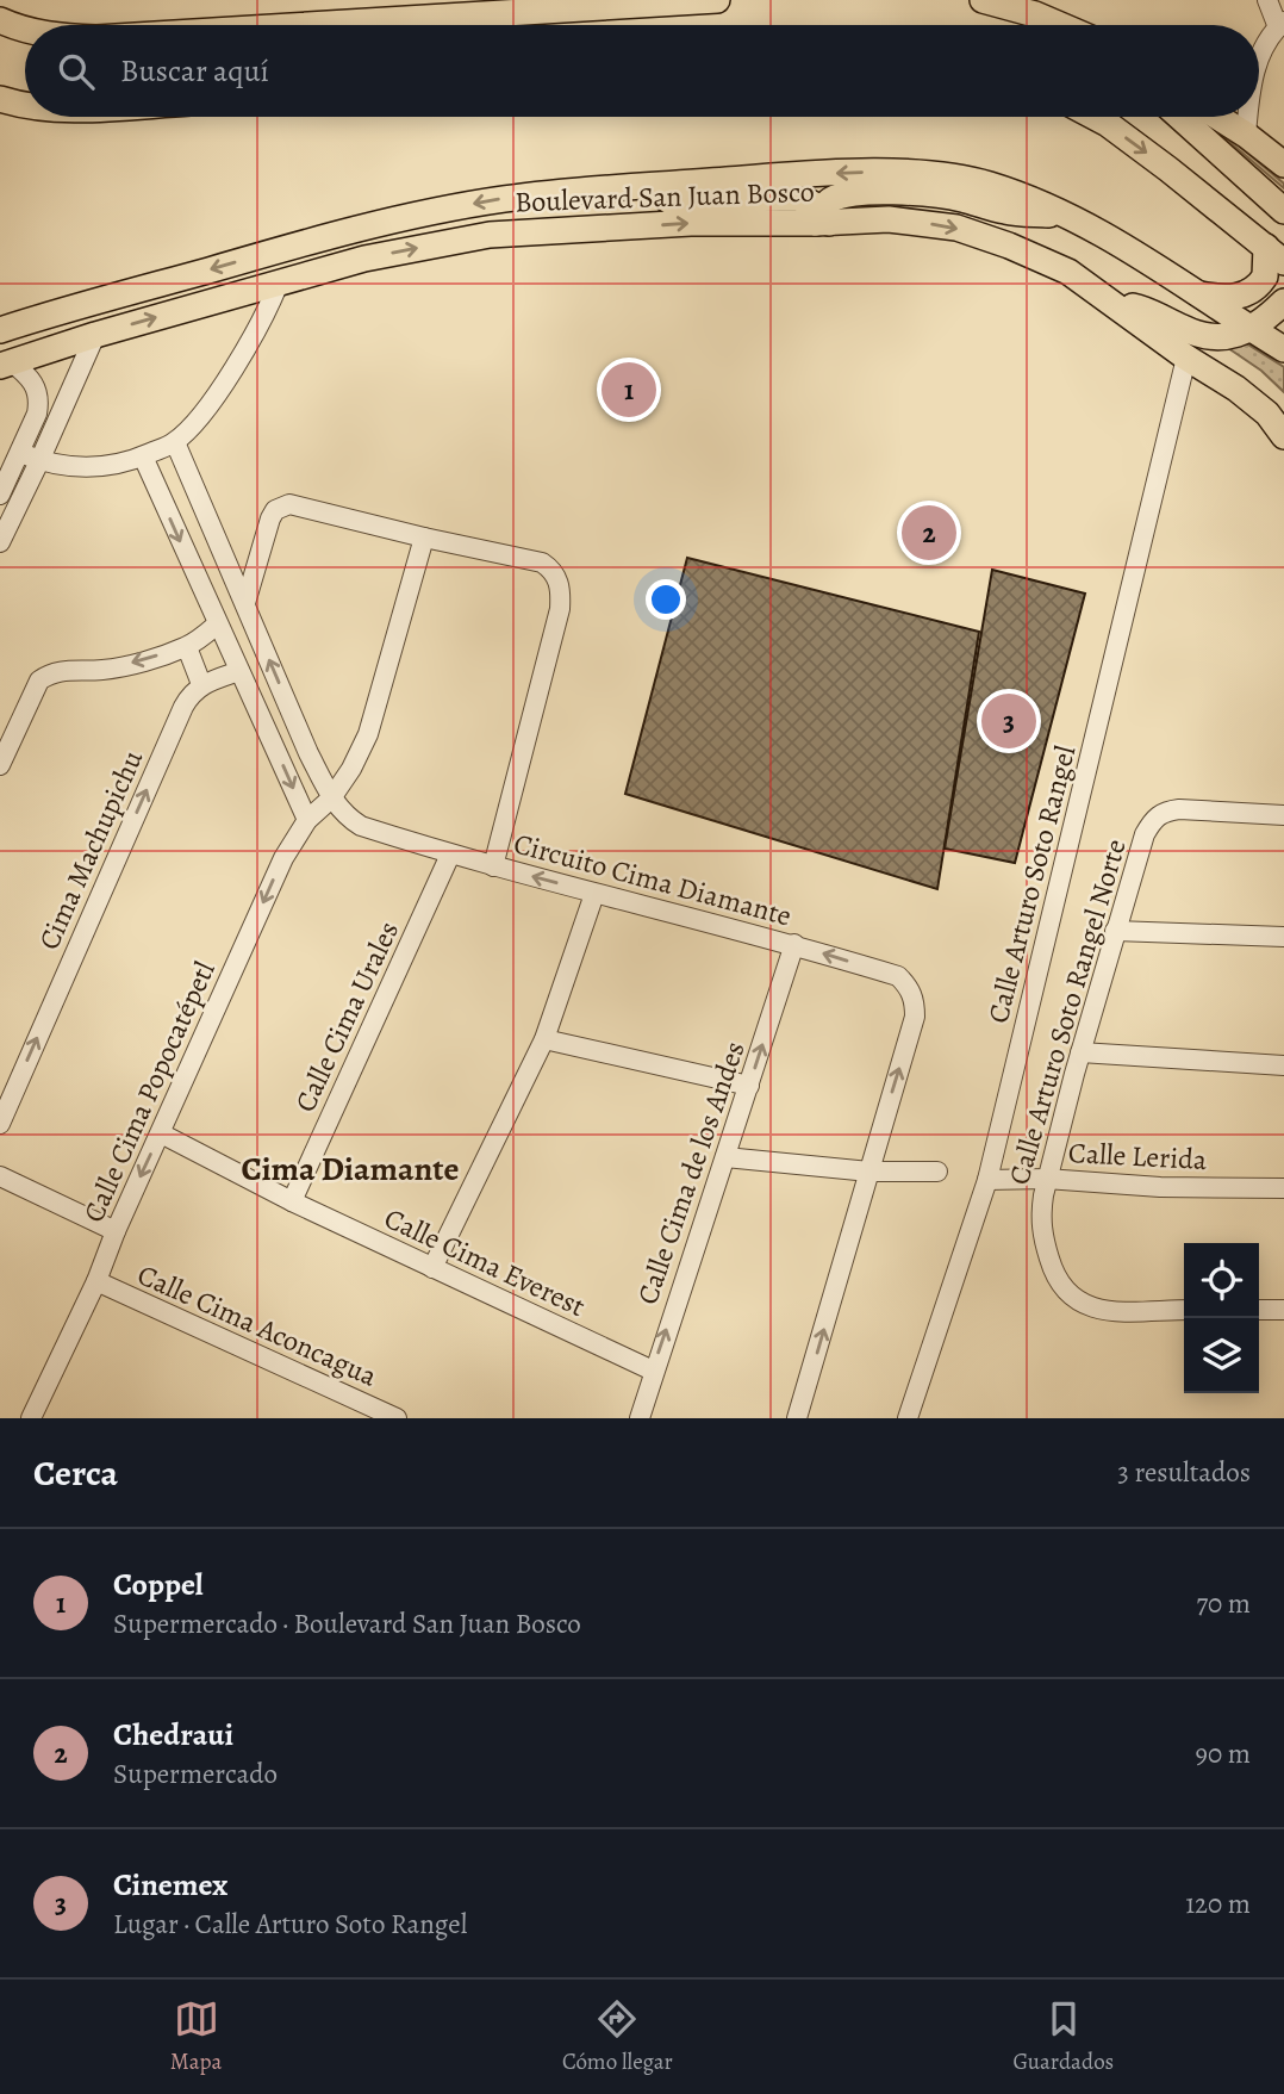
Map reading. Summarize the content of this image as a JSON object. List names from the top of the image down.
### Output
{
  "streets": {
    "main road": ["Boulevard San Juan Bosco"],
    "street": [
      "Cima Machupichu",
      "Circuito Cima Diamante",
      "Calle Arturo Soto Rangel",
      "Calle Arturo Soto Rangel Norte",
      "Calle Cima Urales",
      "Calle Cima Popocatépetl",
      "Calle Lerida",
      "Calle Cima de los Andes",
      "Calle Cima Everest",
      "Calle Cima Aconcagua"
    ]
  },
  "crossings": [
    ["Boulevard San Juan Bosco", "Calle Arturo Soto Rangel"],
    ["Circuito Cima Diamante", "Calle Cima Urales"],
    ["Circuito Cima Diamante", "Calle Cima Popocatépetl"],
    ["Circuito Cima Diamante", "Calle Cima de los Andes"],
    ["Calle Arturo Soto Rangel", "Calle Lerida"],
    ["Calle Arturo Soto Rangel Norte", "Calle Lerida"],
    ["Calle Cima Urales", "Calle Cima Everest"],
    ["Calle Cima Popocatépetl", "Calle Cima Everest"],
    ["Calle Cima Popocatépetl", "Calle Cima Aconcagua"],
    ["Calle Cima de los Andes", "Calle Cima Everest"]
  ],
  "one_way": [
    "Cima Machupichu",
    "Circuito Cima Diamante",
    "Calle Cima Popocatépetl",
    "Calle Cima de los Andes"
  ],
  "districts": ["Cima Diamante"],
  "page": {
    "search": "Buscar aquí",
    "pins": ["1", "2", "3"],
    "heading": ["Cerca", "3 resultados"],
    "list": [
      {
        "mark": "1",
        "name": "Coppel",
        "note": "Supermercado · Boulevard San Juan Bosco",
        "value": "70 m"
      },
      {
        "mark": "2",
        "name": "Chedraui",
        "note": "Supermercado",
        "value": "90 m"
      },
      {
        "mark": "3",
        "name": "Cinemex",
        "note": "Lugar · Calle Arturo Soto Rangel",
        "value": "120 m"
      }
    ],
    "nav": ["Mapa", "Cómo llegar", "Guardados"]
  }
}
